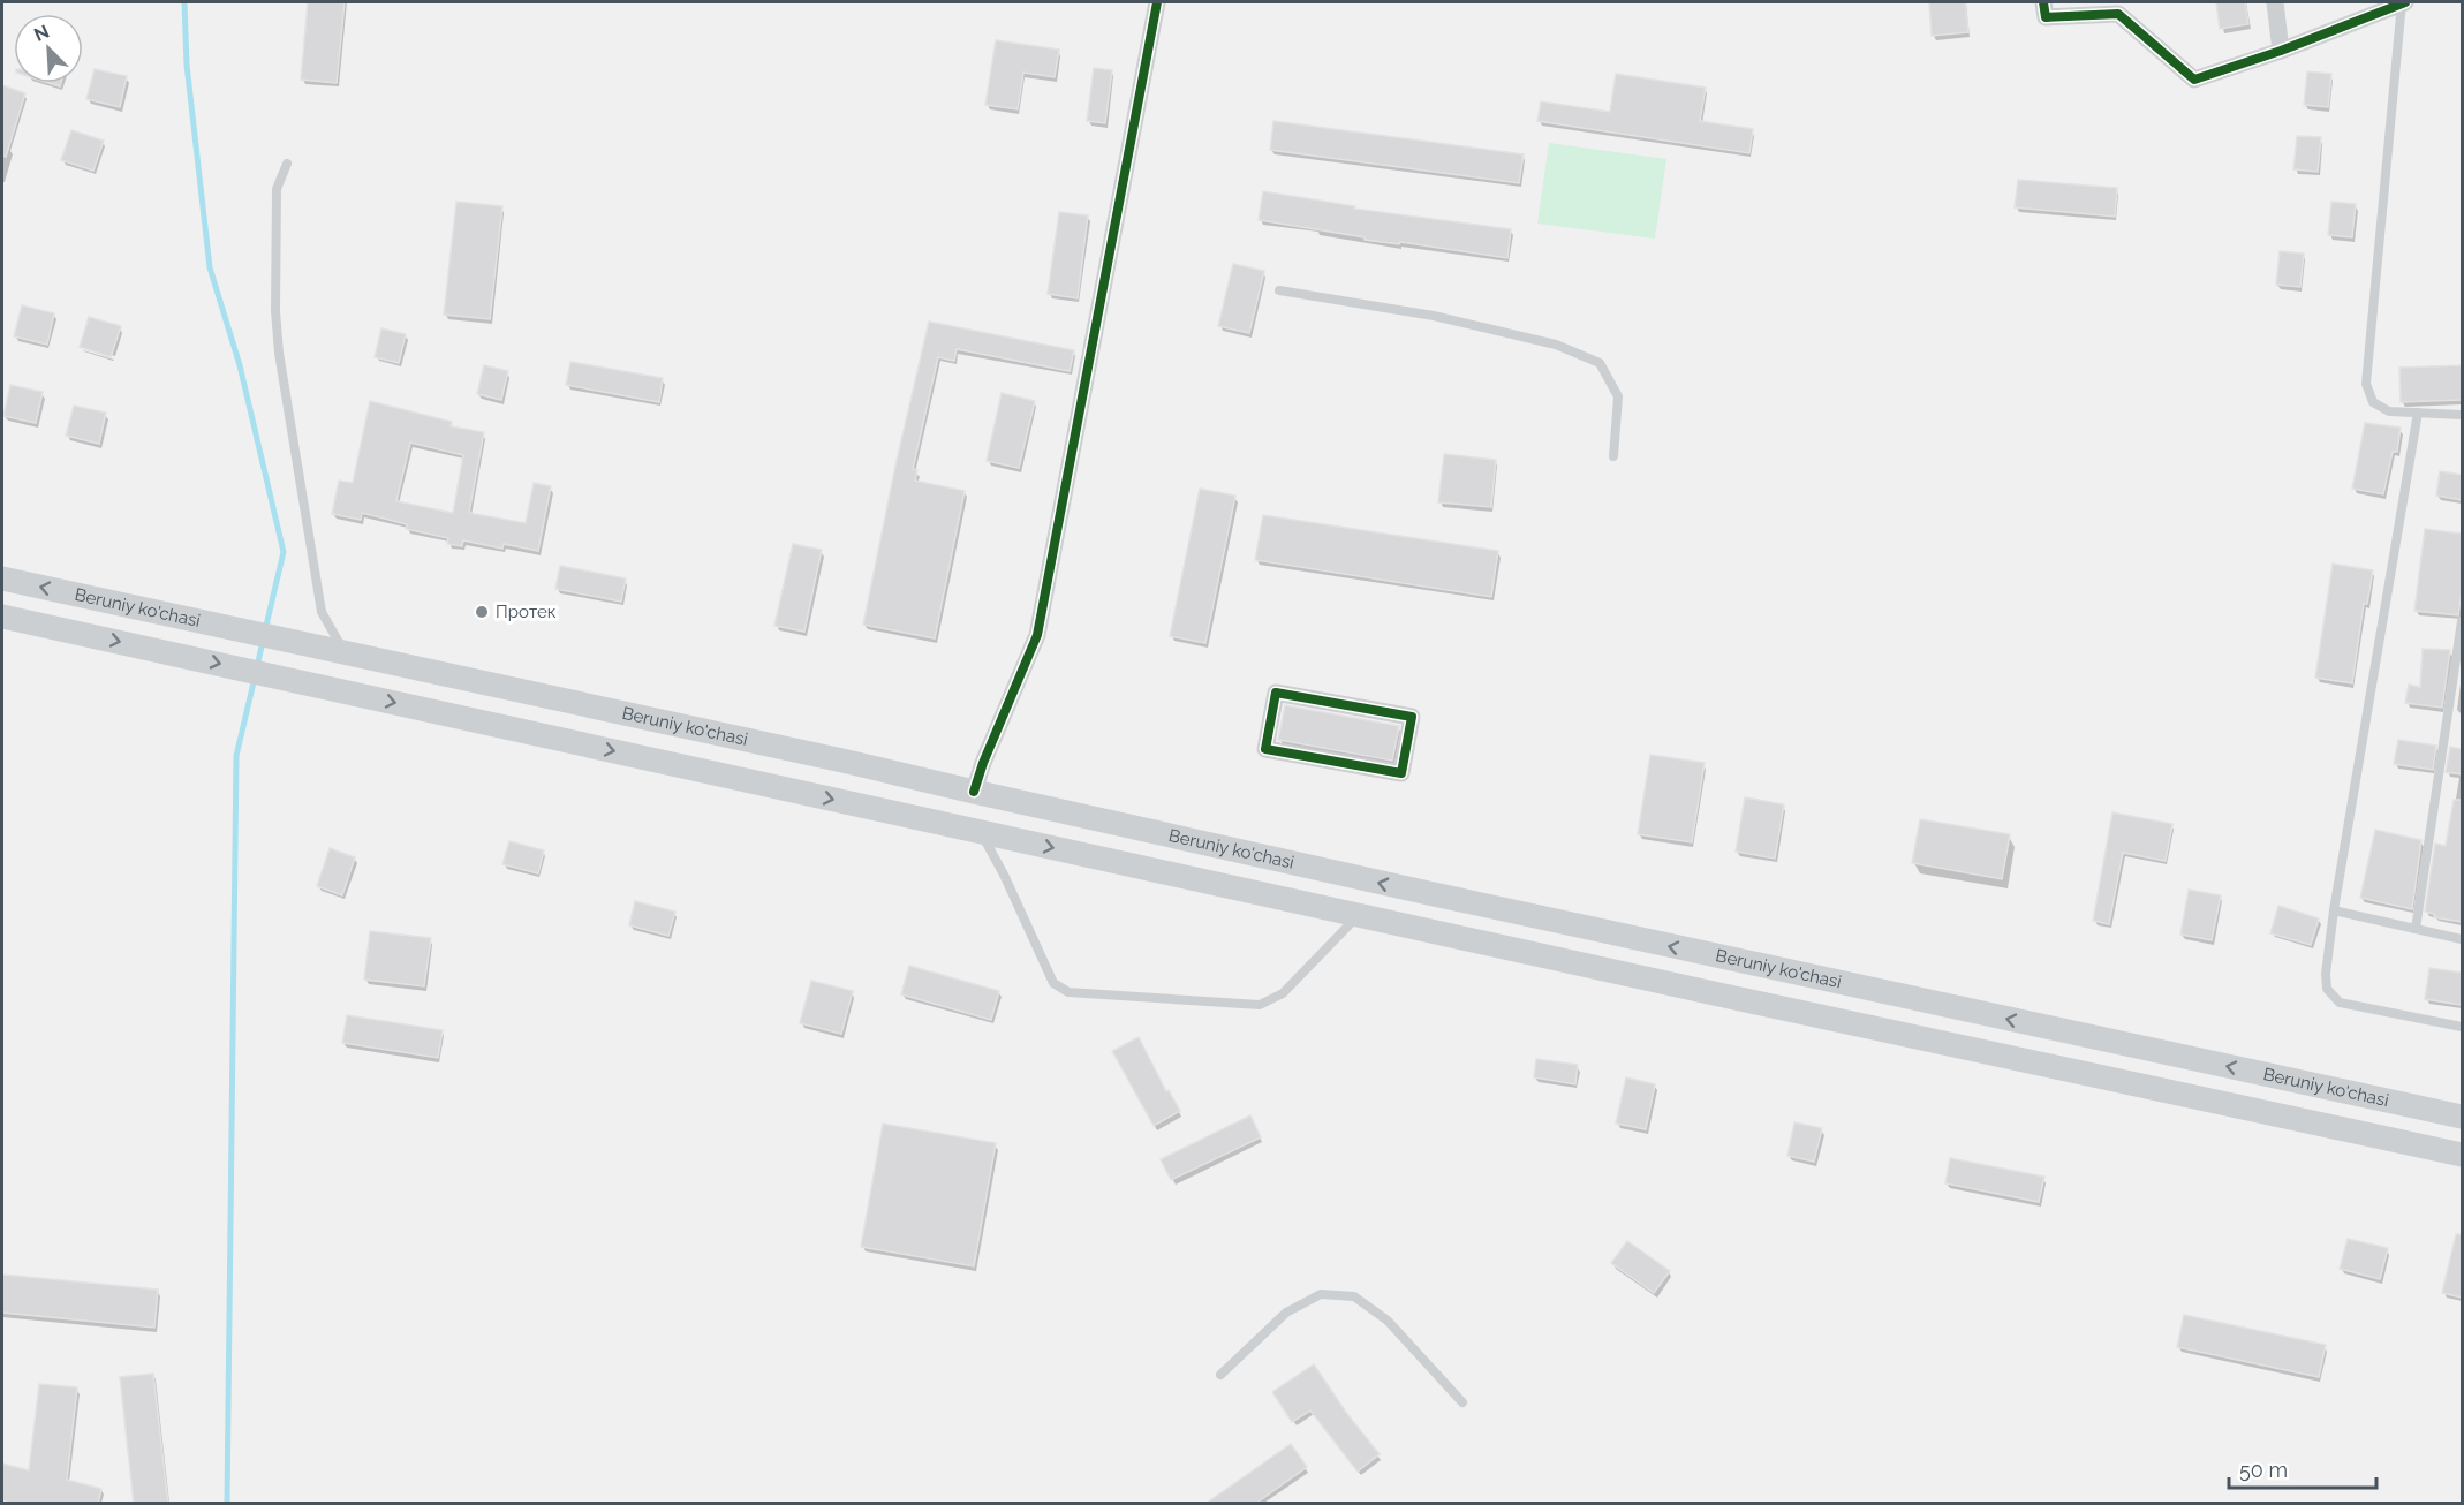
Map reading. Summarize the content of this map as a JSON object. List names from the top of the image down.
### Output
{
  "streets": {
    "main road": ["Beruniy ko'chasi"]
  },
  "places": ["Протек"],
  "scale_bar": "50 m",
  "north": "top left"
}
